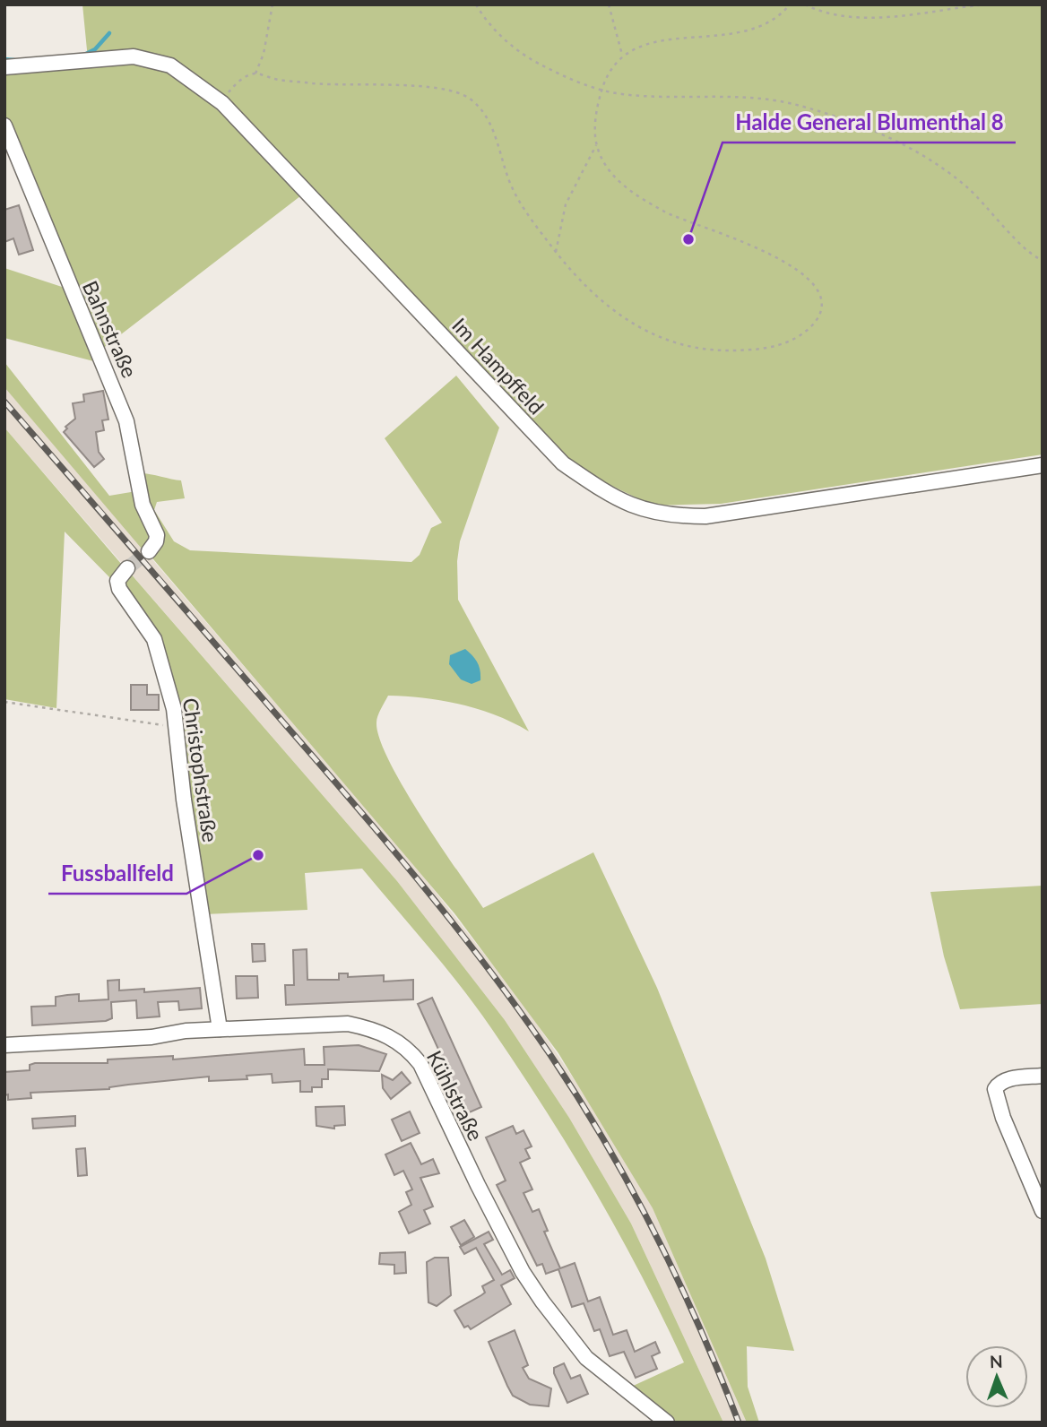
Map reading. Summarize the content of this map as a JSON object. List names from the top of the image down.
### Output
{
  "streets": {
    "street": [
      "Bahnstraße",
      "Im Hampffeld",
      "Christophstraße",
      "Kühlstraße"
    ]
  },
  "crossings": [
    ["Christophstraße", "Kühlstraße"]
  ],
  "places": ["Halde General Blumenthal 8", "Fussballfeld"],
  "north": "top"
}
